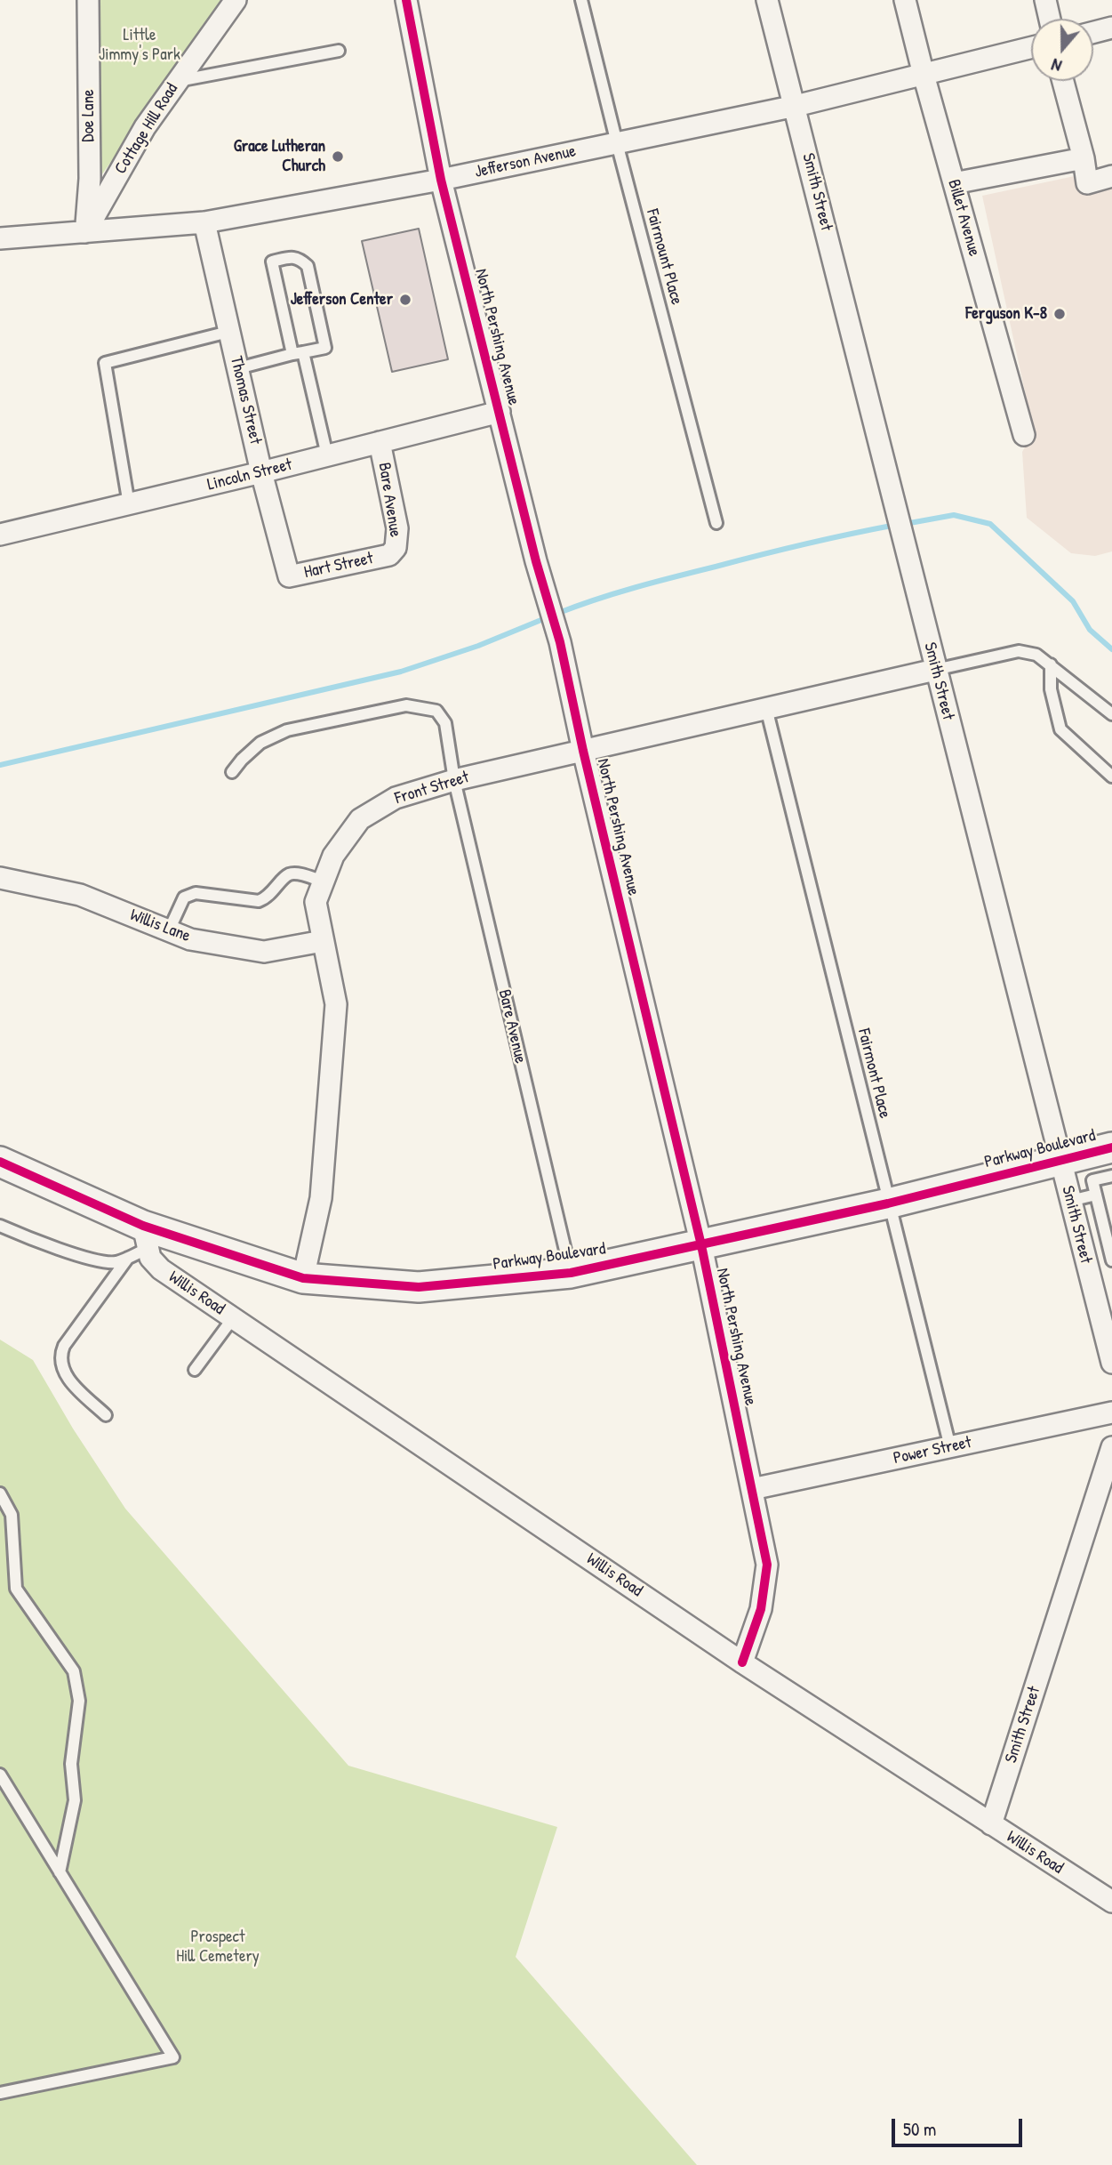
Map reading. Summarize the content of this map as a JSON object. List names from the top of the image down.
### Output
{
  "streets": {
    "street": [
      "Doe Lane",
      "Cottage Hill Road",
      "Jefferson Avenue",
      "Smith Street",
      "Billet Avenue",
      "North Pershing Avenue",
      "Thomas Street",
      "Lincoln Street",
      "Bare Avenue",
      "Hart Street",
      "Front Street",
      "Willis Lane",
      "Parkway Boulevard",
      "Willis Road",
      "Power Street"
    ],
    "lane": ["Fairmount Place", "Fairmont Place"]
  },
  "crossings": [
    ["Doe Lane", "Cottage Hill Road"],
    ["Doe Lane", "Jefferson Avenue"],
    ["Cottage Hill Road", "Jefferson Avenue"],
    ["Jefferson Avenue", "Smith Street"],
    ["Jefferson Avenue", "Billet Avenue"],
    ["Jefferson Avenue", "Fairmount Place"],
    ["Jefferson Avenue", "North Pershing Avenue"],
    ["Jefferson Avenue", "Thomas Street"],
    ["Smith Street", "Front Street"],
    ["Smith Street", "Parkway Boulevard"],
    ["Smith Street", "Willis Road"],
    ["North Pershing Avenue", "Lincoln Street"],
    ["North Pershing Avenue", "Front Street"],
    ["North Pershing Avenue", "Parkway Boulevard"],
    ["North Pershing Avenue", "Willis Road"],
    ["North Pershing Avenue", "Power Street"],
    ["Thomas Street", "Lincoln Street"],
    ["Thomas Street", "Hart Street"],
    ["Lincoln Street", "Bare Avenue"],
    ["Bare Avenue", "Hart Street"],
    ["Bare Avenue", "Front Street"],
    ["Bare Avenue", "Parkway Boulevard"],
    ["Front Street", "Willis Lane"],
    ["Front Street", "Fairmont Place"],
    ["Front Street", "Parkway Boulevard"],
    ["Fairmont Place", "Parkway Boulevard"],
    ["Fairmont Place", "Power Street"],
    ["Parkway Boulevard", "Willis Road"]
  ],
  "parks": ["Little Jimmy's Park", "Prospect Hill Cemetery"],
  "places": ["Grace Lutheran Church", "Jefferson Center", "Ferguson K-8"],
  "scale_bar": "50 m",
  "north": "bottom"
}
